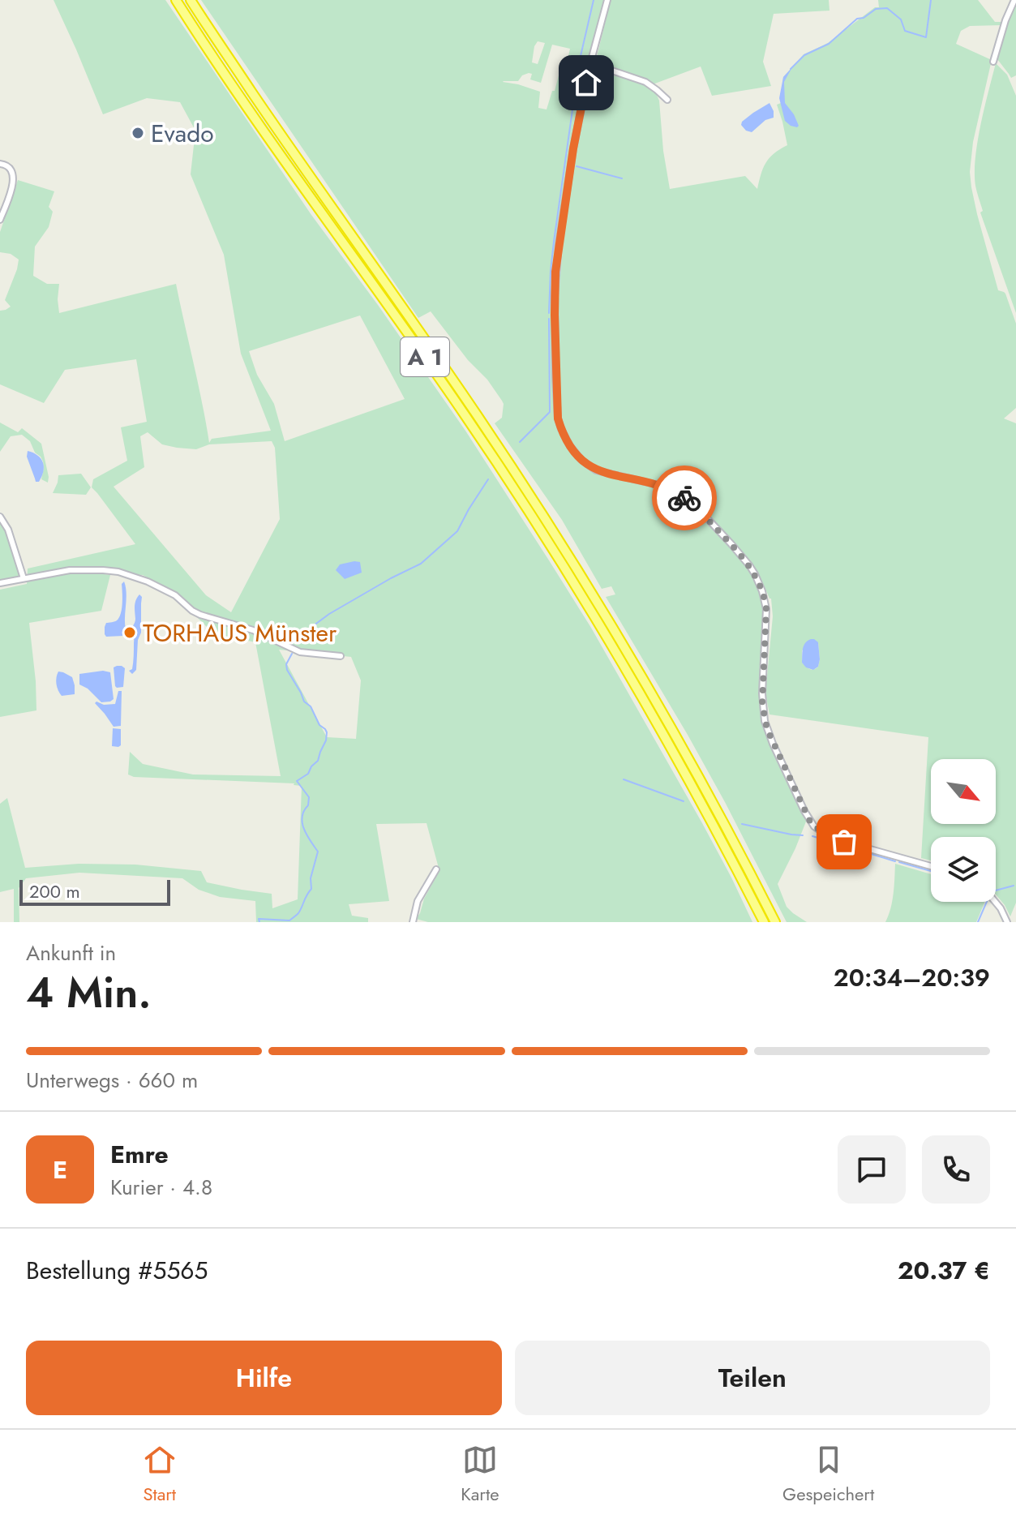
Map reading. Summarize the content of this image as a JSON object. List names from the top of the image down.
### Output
{
  "streets": {
    "highway": ["A 1"]
  },
  "places": ["Evado", "TORHAUS Münster"],
  "scale_bar": "200 m",
  "north": "bottom right",
  "page": {
    "scale": "200 m",
    "heading": ["4 Min.", "Ankunft in", "20:34–20:39"],
    "panel": [
      "Emre",
      "Kurier · 4.8",
      "Bestellung #5565",
      "20.37 €"
    ],
    "bar": "Unterwegs · 660 m",
    "round": "E",
    "buttons": ["Hilfe", "Teilen"],
    "tabs": ["Start", "Karte", "Gespeichert"]
  }
}
